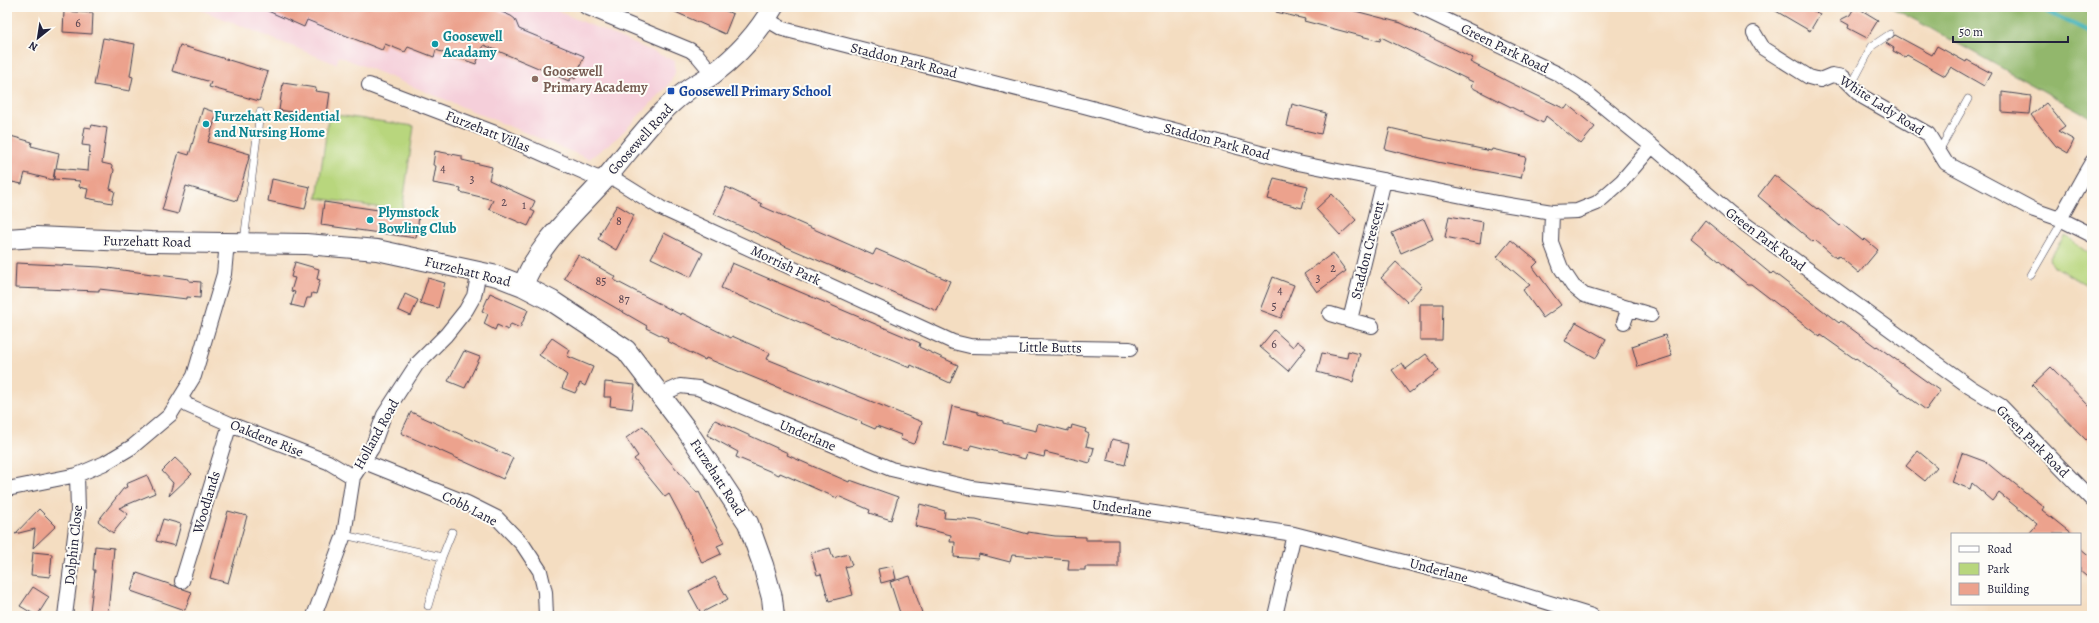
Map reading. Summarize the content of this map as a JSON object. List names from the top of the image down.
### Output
{
  "streets": {
    "street": [
      "Green Park Road",
      "Staddon Park Road",
      "White Lady Road",
      "Furzehatt Villas",
      "Goosewell Road",
      "Furzehatt Road",
      "Staddon Crescent",
      "Morrish Park",
      "Little Butts",
      "Holland Road",
      "Underlane",
      "Oakdene Rise",
      "Woodlands",
      "Cobb Lane",
      "Dolphin Close"
    ]
  },
  "crossings": [
    ["Green Park Road", "Staddon Park Road"],
    ["Staddon Park Road", "Goosewell Road"],
    ["Staddon Park Road", "Staddon Crescent"],
    ["Furzehatt Villas", "Goosewell Road"],
    ["Furzehatt Villas", "Morrish Park"],
    ["Goosewell Road", "Furzehatt Road"],
    ["Goosewell Road", "Morrish Park"],
    ["Furzehatt Road", "Holland Road"],
    ["Furzehatt Road", "Underlane"],
    ["Morrish Park", "Little Butts"],
    ["Holland Road", "Oakdene Rise"],
    ["Holland Road", "Cobb Lane"],
    ["Oakdene Rise", "Woodlands"]
  ],
  "places": {
    "other": [
      "Goosewell Acadamy",
      "Goosewell Primary Academy",
      "Furzehatt Residential and Nursing Home",
      "Plymstock Bowling Club"
    ],
    "transit": ["Goosewell Primary School"]
  },
  "house_numbers": [
    "6",
    "4",
    "3",
    "2",
    "1",
    "8",
    "2",
    "3",
    "85",
    "4",
    "87",
    "5",
    "6"
  ],
  "legend": ["Road", "Park", "Building"],
  "scale_bar": "50 m",
  "north": "bottom left"
}
